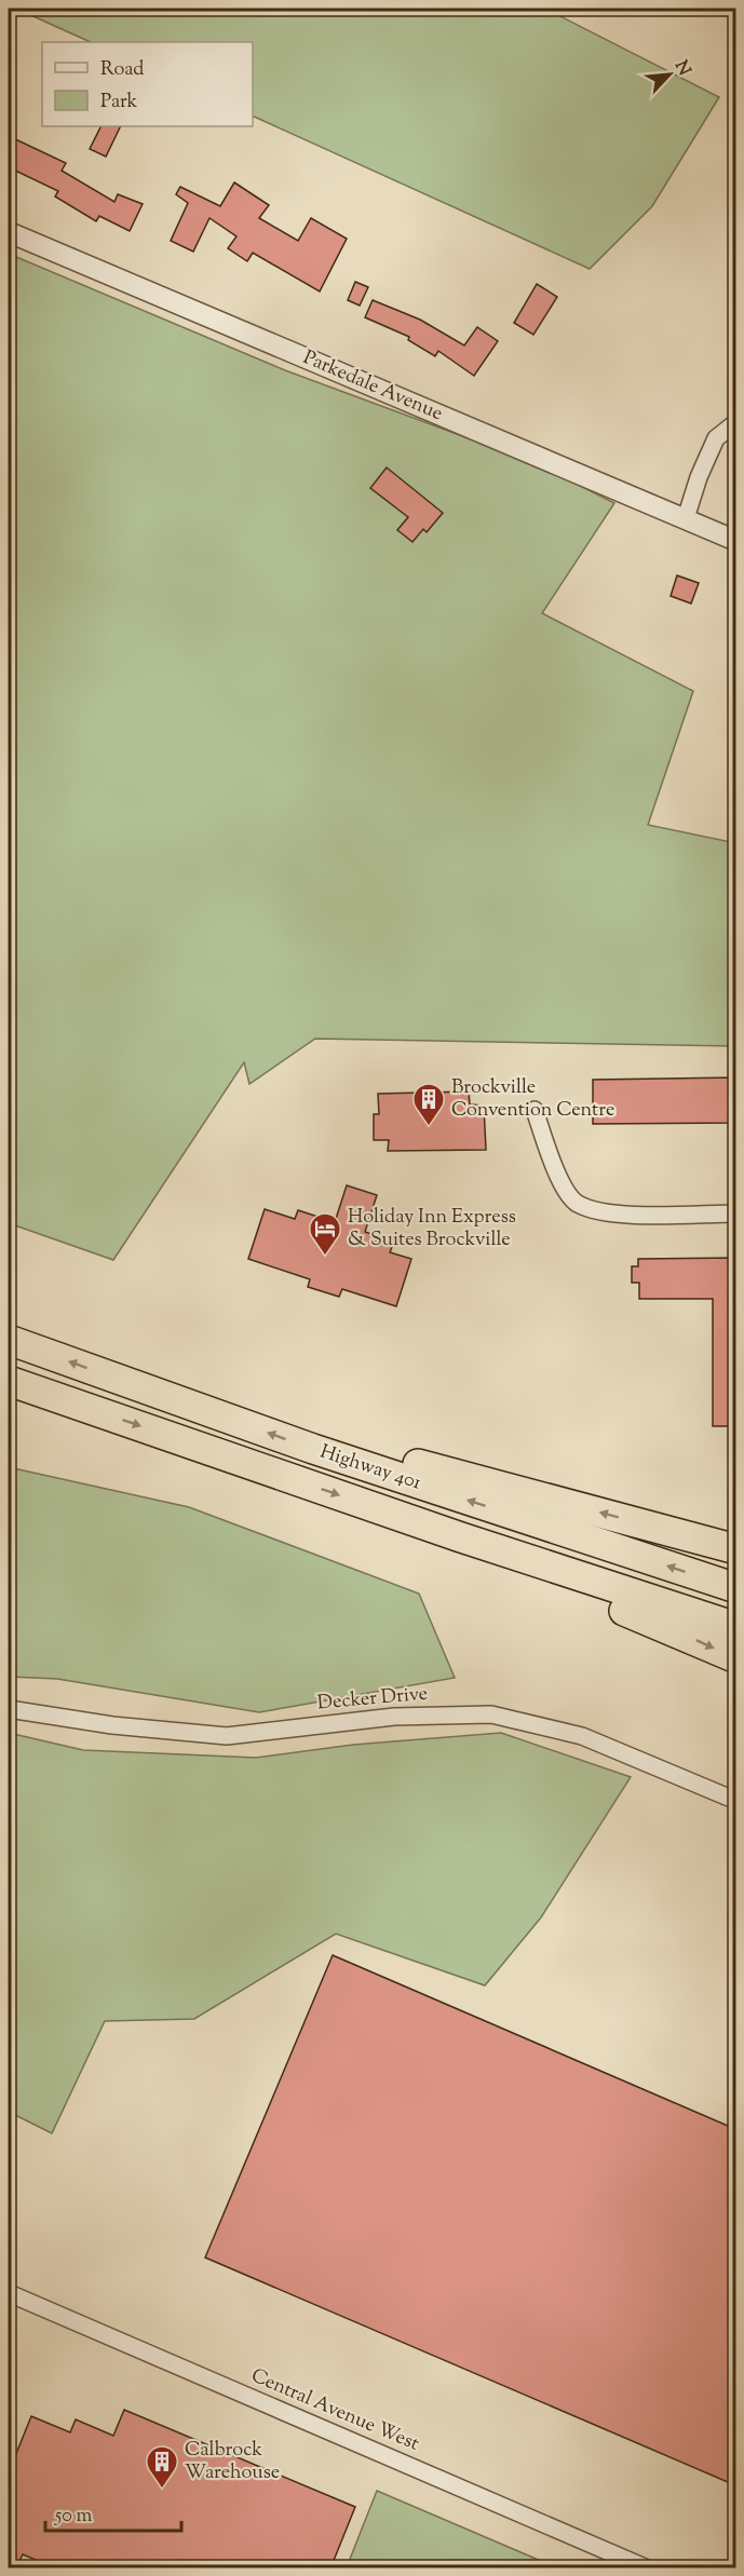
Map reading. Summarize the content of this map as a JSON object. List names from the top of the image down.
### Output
{
  "streets": {
    "highway": ["Highway 401"],
    "street": ["Parkedale Avenue", "Decker Drive", "Central Avenue West"]
  },
  "places": {
    "building": ["Brockville Convention Centre", "Calbrock Warehouse"],
    "hotel": ["Holiday Inn Express & Suites Brockville"]
  },
  "legend": ["Road", "Park"],
  "scale_bar": "50 m",
  "north": "top right"
}
